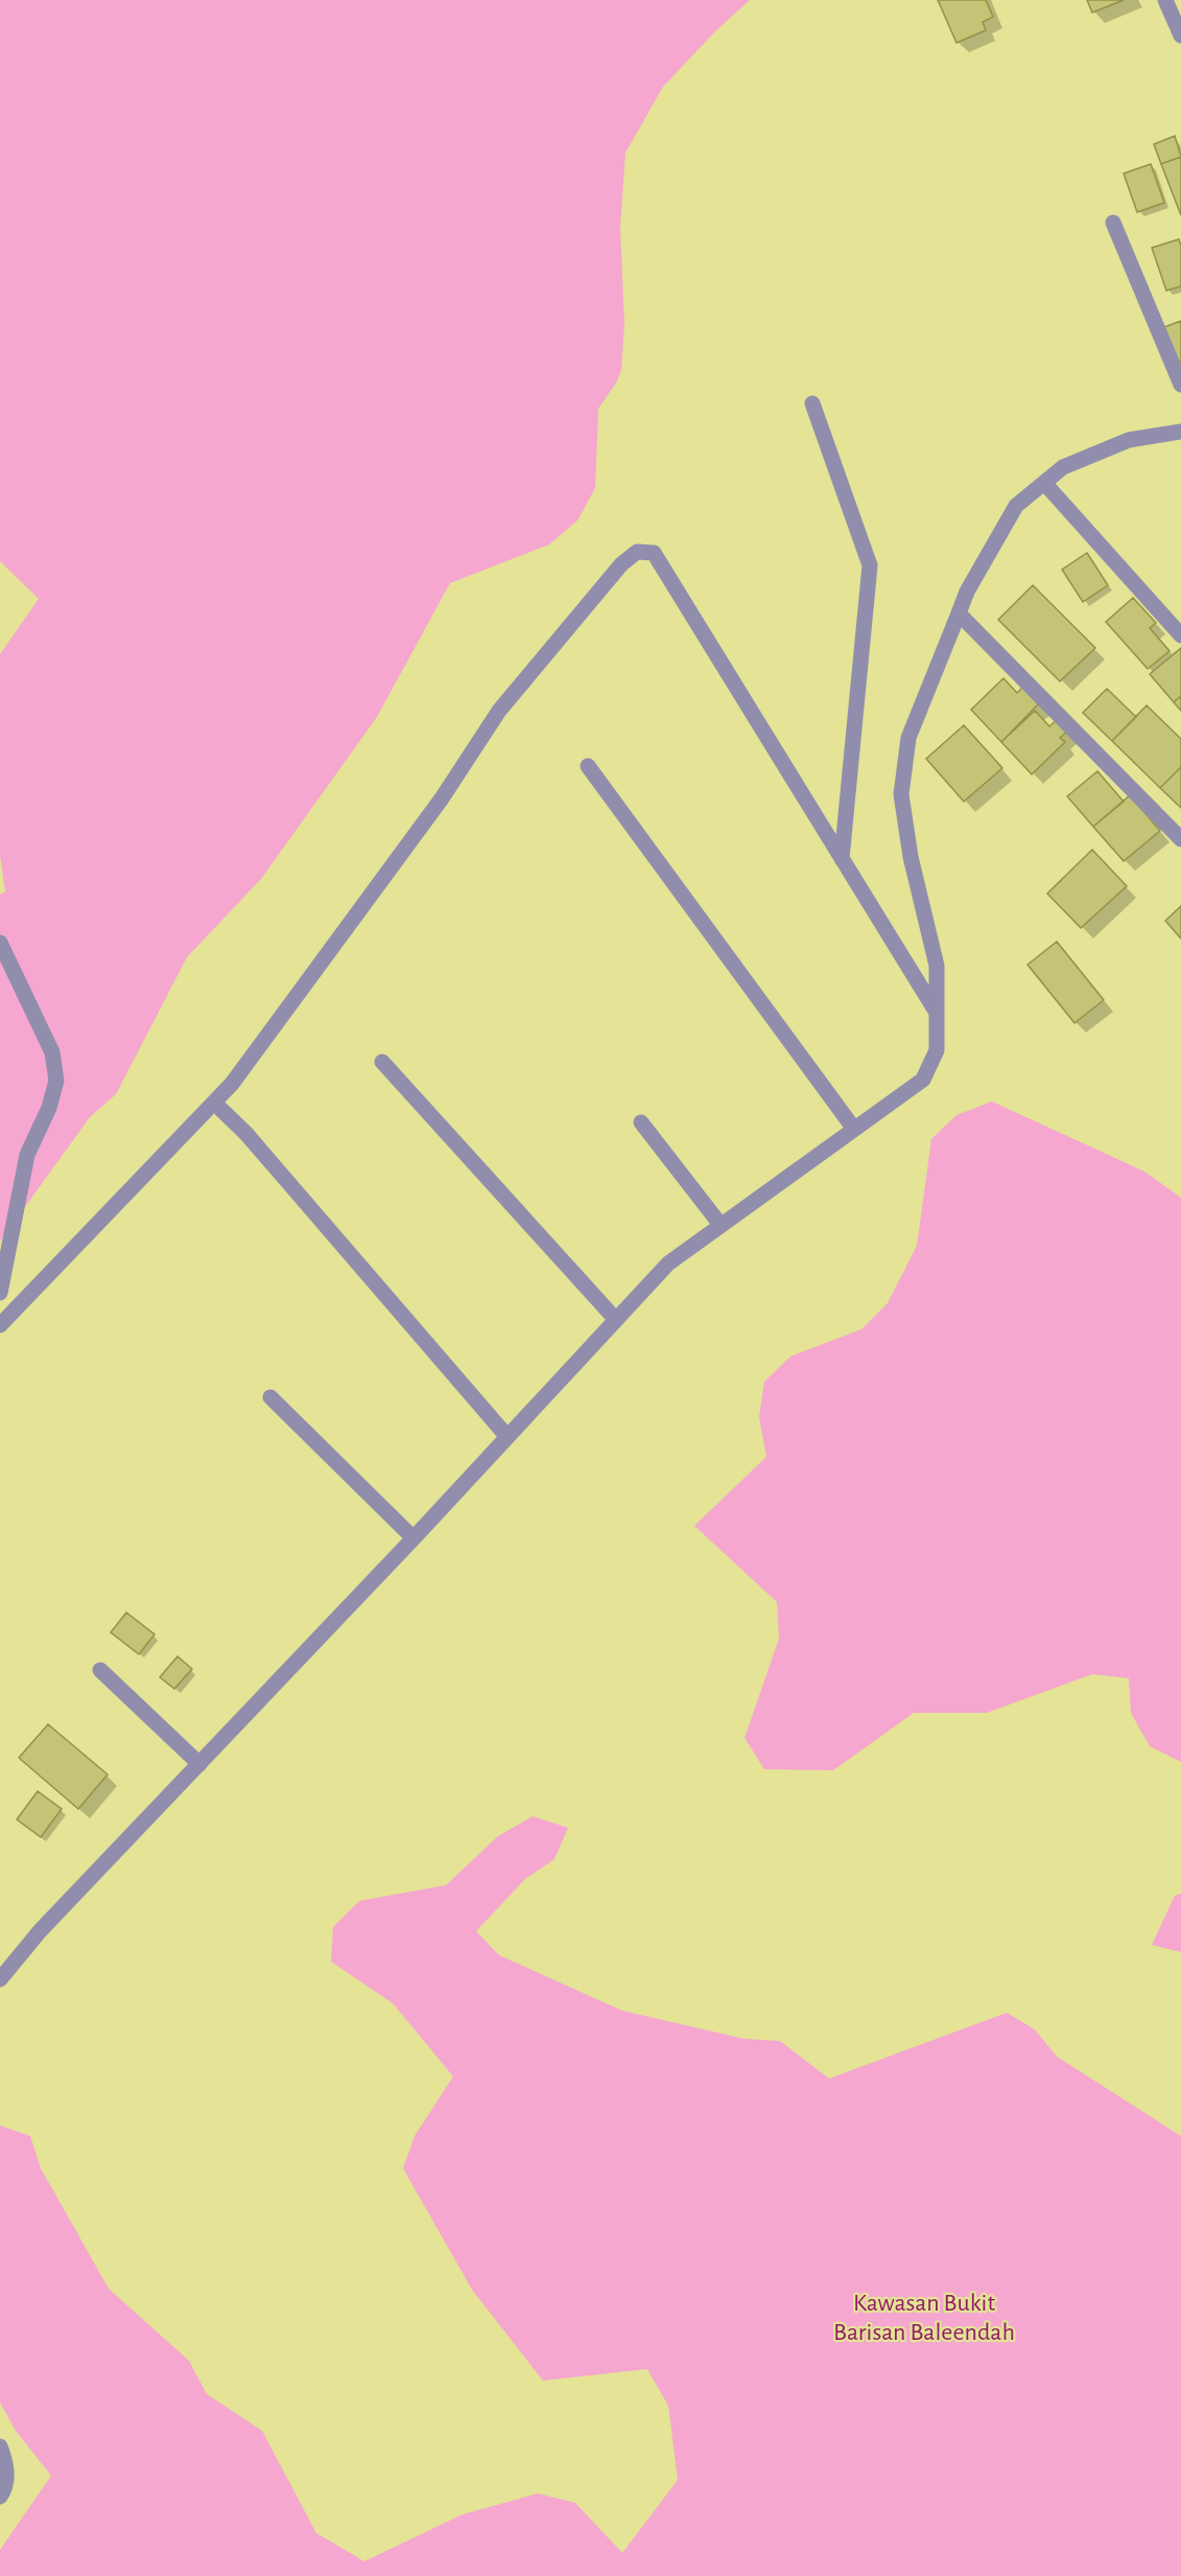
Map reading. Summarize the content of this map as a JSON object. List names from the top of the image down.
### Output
{
  "parks": ["Kawasan Bukit Barisan Baleendah"]
}
